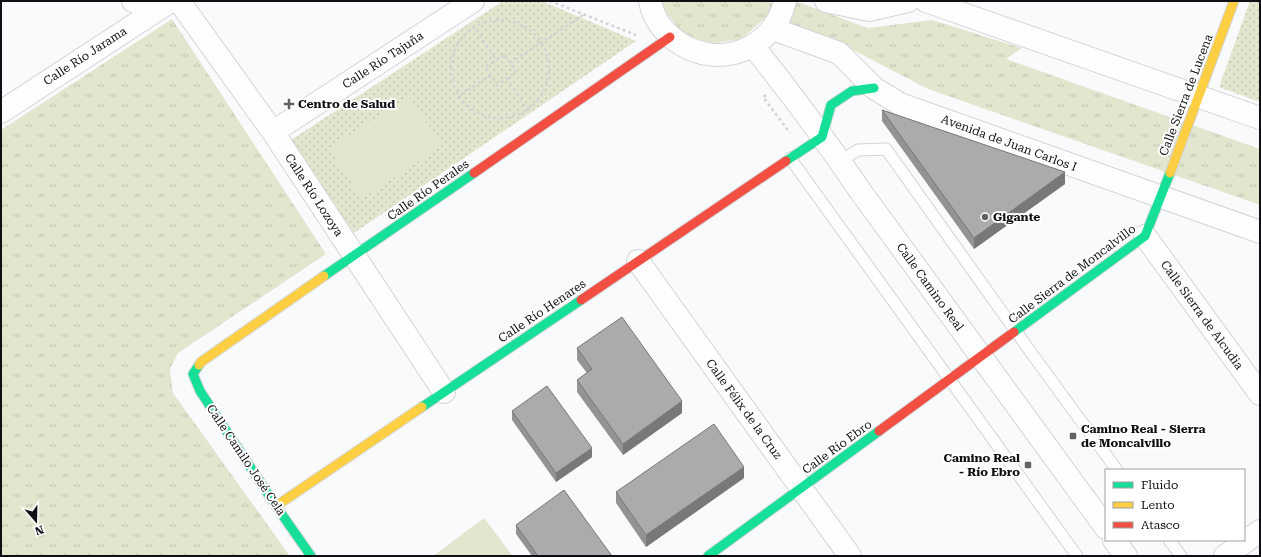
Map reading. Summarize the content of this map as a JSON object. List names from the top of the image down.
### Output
{
  "streets": {
    "street": [
      "Calle Río Jarama",
      "Calle Río Tajuña",
      "Calle Sierra de Lucena",
      "Avenida de Juan Carlos I",
      "Calle Río Perales",
      "Calle Río Lozoya",
      "Calle Sierra de Moncalvillo",
      "Calle Camino Real",
      "Calle Río Henares",
      "Calle Sierra de Alcudia",
      "Calle Félix de la Cruz",
      "Calle Río Ebro",
      "Calle Camilo José Cela"
    ]
  },
  "crossings": [
    ["Calle Río Tajuña", "Calle Río Lozoya"],
    ["Calle Sierra de Lucena", "Avenida de Juan Carlos I"],
    ["Calle Sierra de Lucena", "Calle Sierra de Moncalvillo"],
    ["Avenida de Juan Carlos I", "Calle Sierra de Moncalvillo"],
    ["Calle Río Perales", "Calle Río Lozoya"],
    ["Calle Río Perales", "Calle Camilo José Cela"],
    ["Calle Río Lozoya", "Calle Río Henares"],
    ["Calle Sierra de Moncalvillo", "Calle Camino Real"],
    ["Calle Sierra de Moncalvillo", "Calle Sierra de Alcudia"],
    ["Calle Sierra de Moncalvillo", "Calle Río Ebro"],
    ["Calle Camino Real", "Calle Río Henares"],
    ["Calle Camino Real", "Calle Río Ebro"],
    ["Calle Río Henares", "Calle Félix de la Cruz"],
    ["Calle Río Henares", "Calle Camilo José Cela"],
    ["Calle Félix de la Cruz", "Calle Río Ebro"]
  ],
  "places": {
    "health": ["Centro de Salud"],
    "other": ["Gigante"],
    "transit": ["Camino Real - Sierra de Moncalvillo", "Camino Real - Río Ebro"]
  },
  "legend": ["Fluido", "Lento", "Atasco"],
  "north": "bottom"
}
